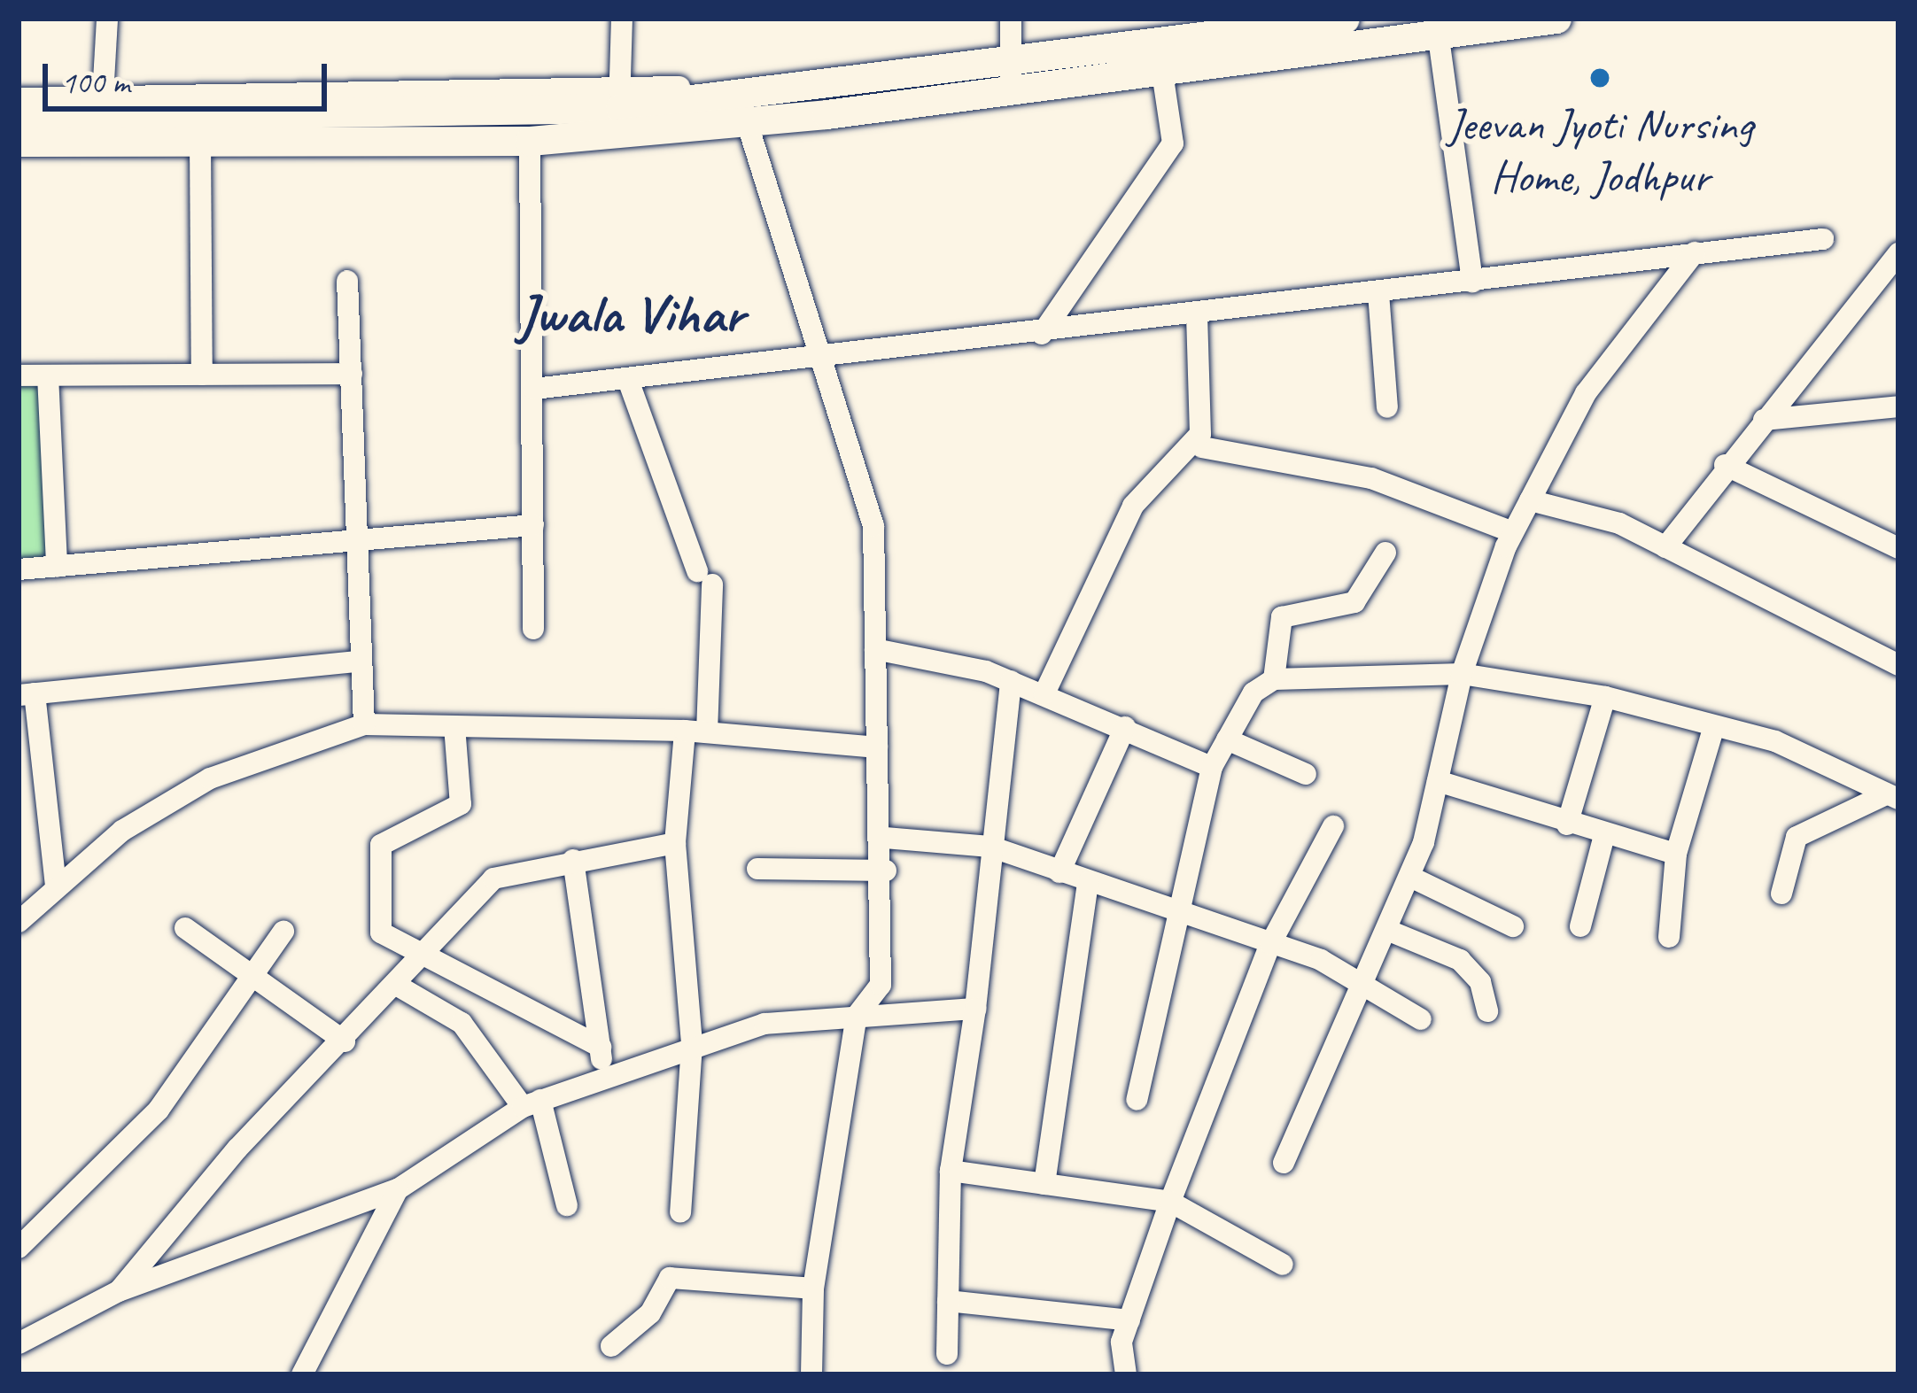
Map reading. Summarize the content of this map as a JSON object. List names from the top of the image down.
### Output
{
  "districts": ["Jwala Vihar"],
  "places": ["Jeevan Jyoti Nursing Home, Jodhpur"],
  "scale_bar": "100 m"
}
